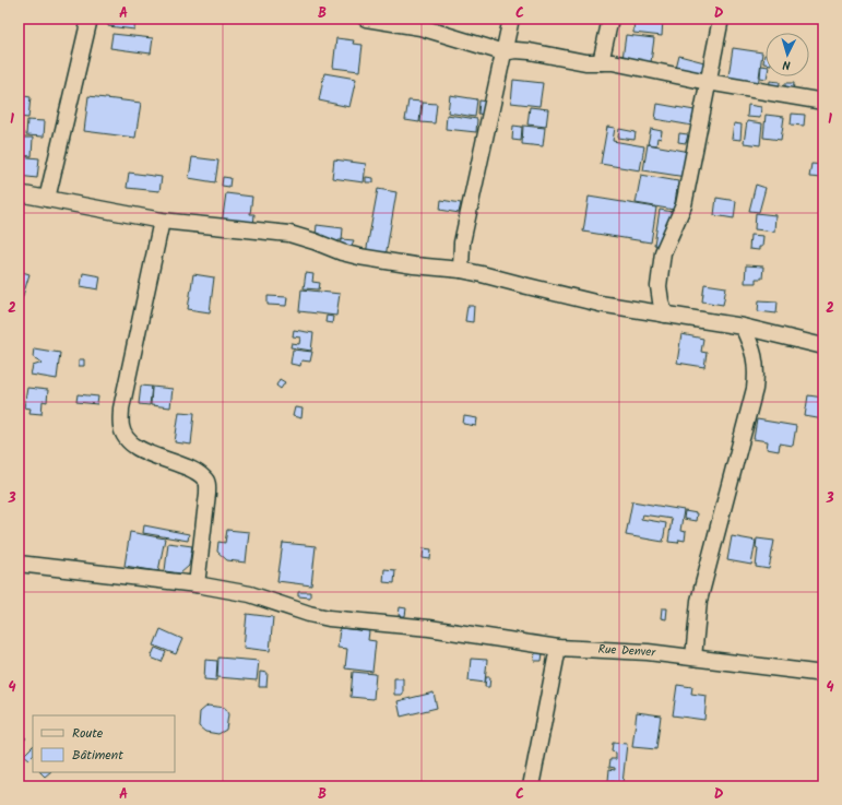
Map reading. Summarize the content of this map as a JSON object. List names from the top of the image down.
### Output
{
  "streets": {
    "street": ["Rue Denver"]
  },
  "legend": ["Route", "Bâtiment"],
  "north": "bottom",
  "grid": {
    "columns": [
      "A",
      "B",
      "C",
      "D"
    ],
    "rows": [
      "1",
      "2",
      "3",
      "4"
    ]
  }
}
